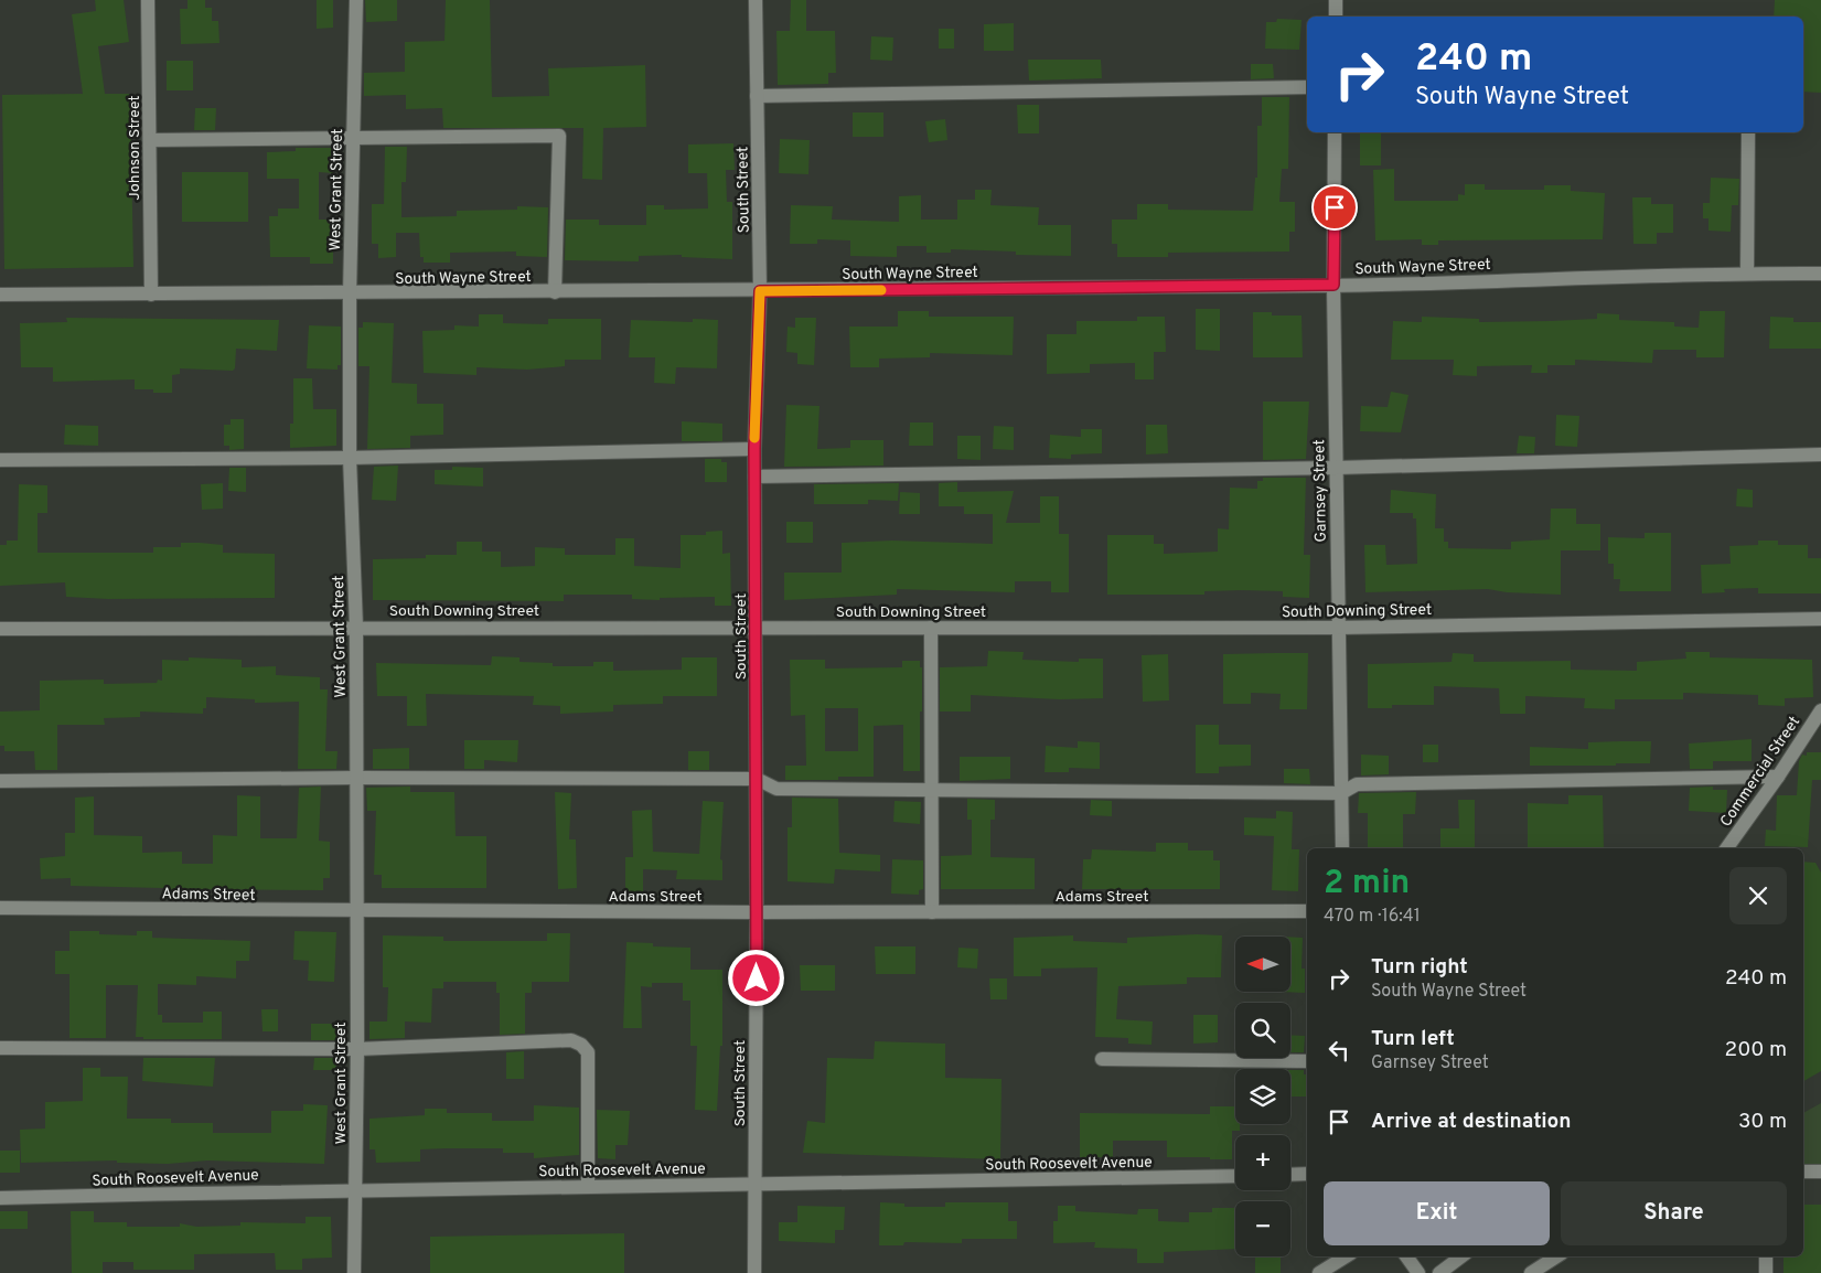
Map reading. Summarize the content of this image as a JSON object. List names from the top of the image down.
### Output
{
  "streets": {
    "street": [
      "Johnson Street",
      "West Grant Street",
      "South Street",
      "South Wayne Street",
      "Garnsey Street",
      "South Downing Street",
      "Commercial Street",
      "Adams Street",
      "South Roosevelt Avenue"
    ]
  },
  "crossings": [
    ["Johnson Street", "South Wayne Street"],
    ["West Grant Street", "South Wayne Street"],
    ["West Grant Street", "South Downing Street"],
    ["West Grant Street", "Adams Street"],
    ["West Grant Street", "South Roosevelt Avenue"],
    ["South Street", "South Wayne Street"],
    ["South Street", "South Downing Street"],
    ["South Street", "Adams Street"],
    ["South Street", "South Roosevelt Avenue"],
    ["South Wayne Street", "Garnsey Street"],
    ["Garnsey Street", "South Downing Street"]
  ],
  "north": "left",
  "page": {
    "turn": ["240 m", "South Wayne Street"],
    "heading": ["2 min", "470 m · 16:41"],
    "map_buttons": ["+", "−"],
    "list": [
      {
        "name": "Turn right",
        "note": "South Wayne Street",
        "value": "240 m"
      },
      {
        "name": "Turn left",
        "note": "Garnsey Street",
        "value": "200 m"
      },
      {
        "name": "Arrive at destination",
        "value": "30 m"
      }
    ],
    "buttons": ["Exit", "Share"]
  }
}
